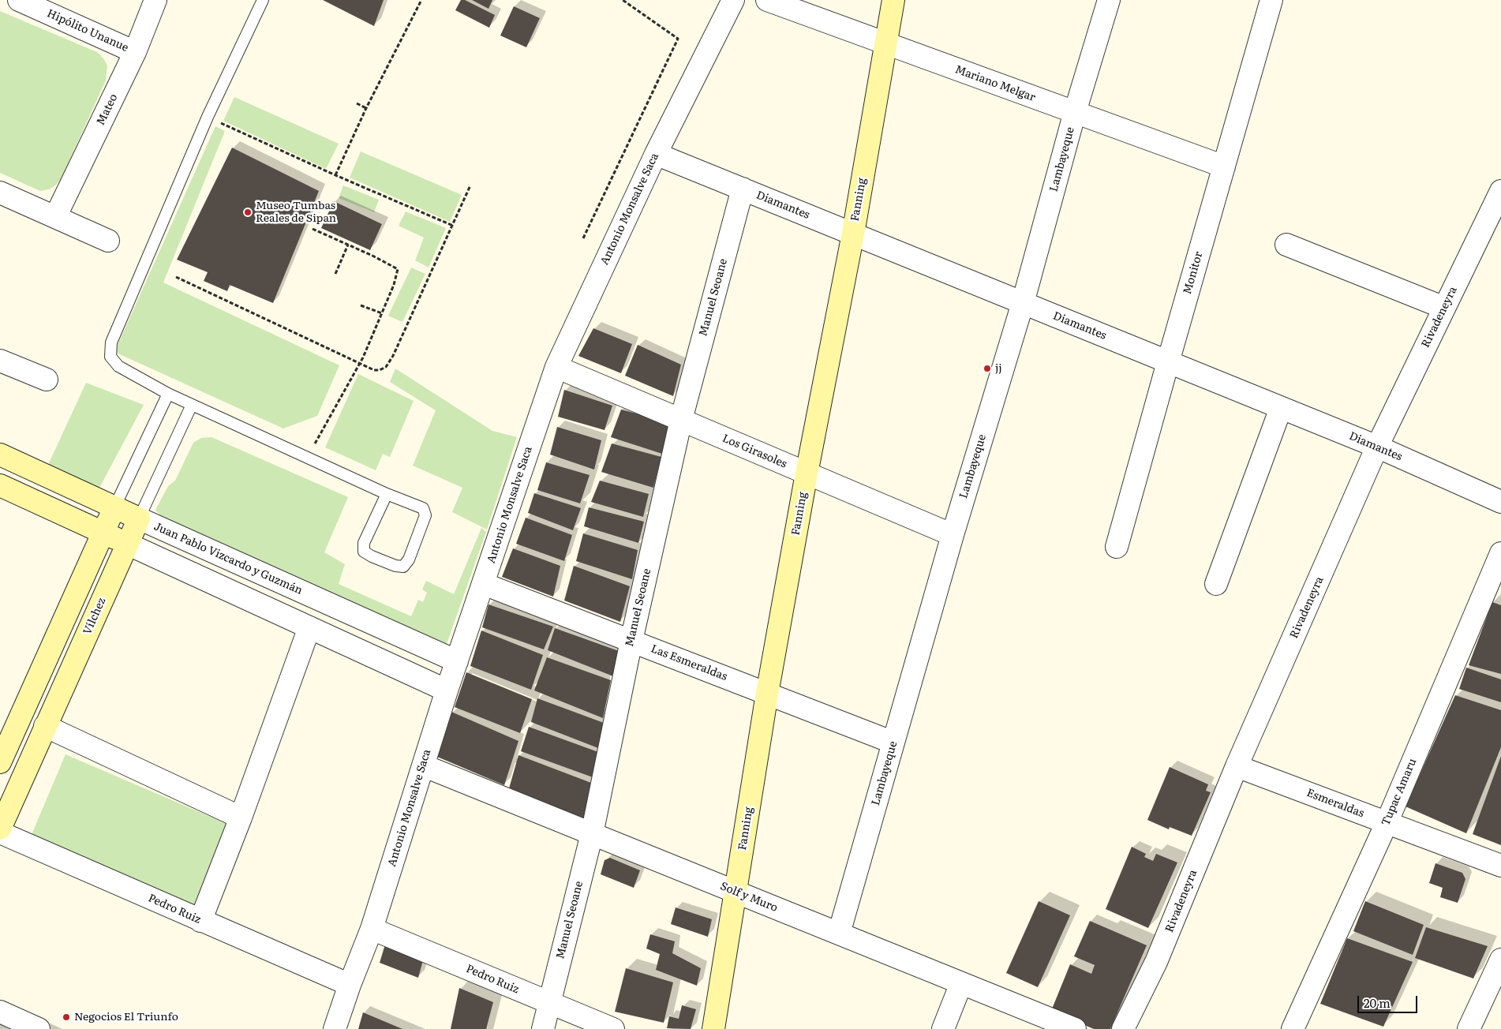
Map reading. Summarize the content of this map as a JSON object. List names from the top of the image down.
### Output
{
  "streets": {
    "street": [
      "Hipólito Unanue",
      "Mariano Melgar",
      "Mateo",
      "Lambayeque",
      "Fanning",
      "Diamantes",
      "Antonio Monsalve Saca",
      "Monitor",
      "Manuel Seoane",
      "Rivadeneyra",
      "Los Girasoles",
      "Juan Pablo Vizcardo y Guzmán",
      "Vílchez",
      "Las Esmeraldas",
      "Tupac Amaru",
      "Esmeraldas",
      "Solf y Muro",
      "Pedro Ruiz"
    ]
  },
  "crossings": [
    ["Hipólito Unanue", "Mateo"],
    ["Mariano Melgar", "Lambayeque"],
    ["Mariano Melgar", "Fanning"],
    ["Mariano Melgar", "Monitor"],
    ["Lambayeque", "Diamantes"],
    ["Lambayeque", "Los Girasoles"],
    ["Lambayeque", "Las Esmeraldas"],
    ["Lambayeque", "Solf y Muro"],
    ["Fanning", "Diamantes"],
    ["Fanning", "Los Girasoles"],
    ["Fanning", "Las Esmeraldas"],
    ["Fanning", "Solf y Muro"],
    ["Diamantes", "Antonio Monsalve Saca"],
    ["Diamantes", "Monitor"],
    ["Diamantes", "Manuel Seoane"],
    ["Diamantes", "Rivadeneyra"],
    ["Antonio Monsalve Saca", "Los Girasoles"],
    ["Antonio Monsalve Saca", "Juan Pablo Vizcardo y Guzmán"],
    ["Antonio Monsalve Saca", "Las Esmeraldas"],
    ["Antonio Monsalve Saca", "Solf y Muro"],
    ["Antonio Monsalve Saca", "Pedro Ruiz"],
    ["Manuel Seoane", "Los Girasoles"],
    ["Manuel Seoane", "Las Esmeraldas"],
    ["Manuel Seoane", "Solf y Muro"],
    ["Manuel Seoane", "Pedro Ruiz"],
    ["Rivadeneyra", "Esmeraldas"],
    ["Juan Pablo Vizcardo y Guzmán", "Vílchez"],
    ["Tupac Amaru", "Esmeraldas"]
  ],
  "places": ["Museo Tumbas Reales de Sipan", "jj", "Negocios El Triunfo"],
  "scale_bar": "20 m"
}
